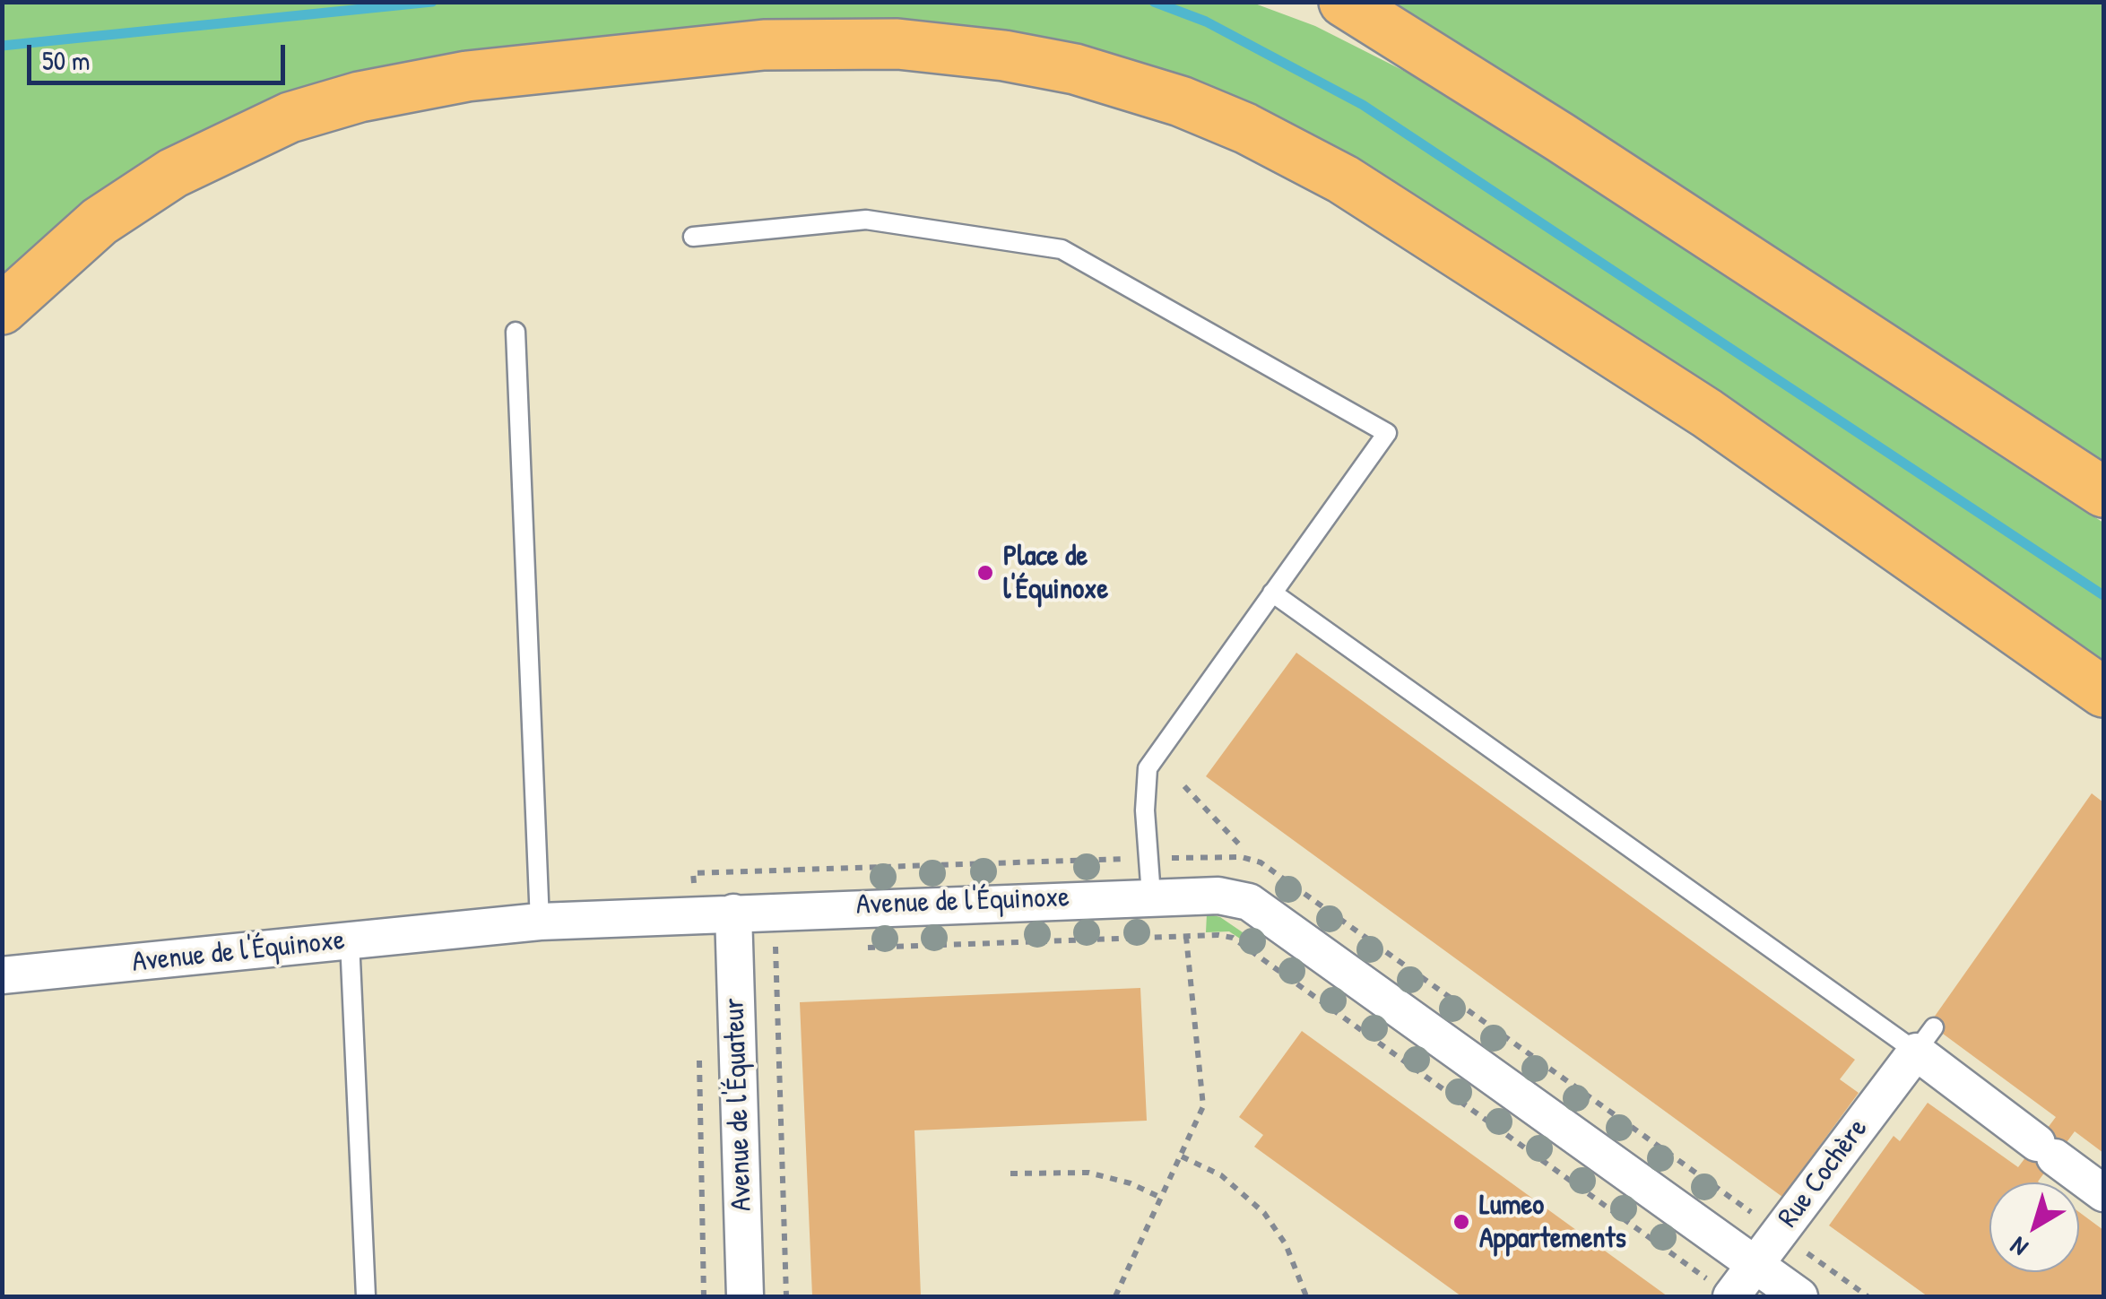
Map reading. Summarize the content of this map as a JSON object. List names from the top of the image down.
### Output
{
  "streets": {
    "street": ["Avenue de l'Équinoxe", "Avenue de l'Équateur", "Rue Cochère"]
  },
  "crossings": [
    ["Avenue de l'Équinoxe", "Avenue de l'Équateur"],
    ["Avenue de l'Équinoxe", "Rue Cochère"]
  ],
  "places": ["Place de l'Équinoxe", "Lumeo Appartements"],
  "scale_bar": "50 m",
  "north": "bottom left"
}
